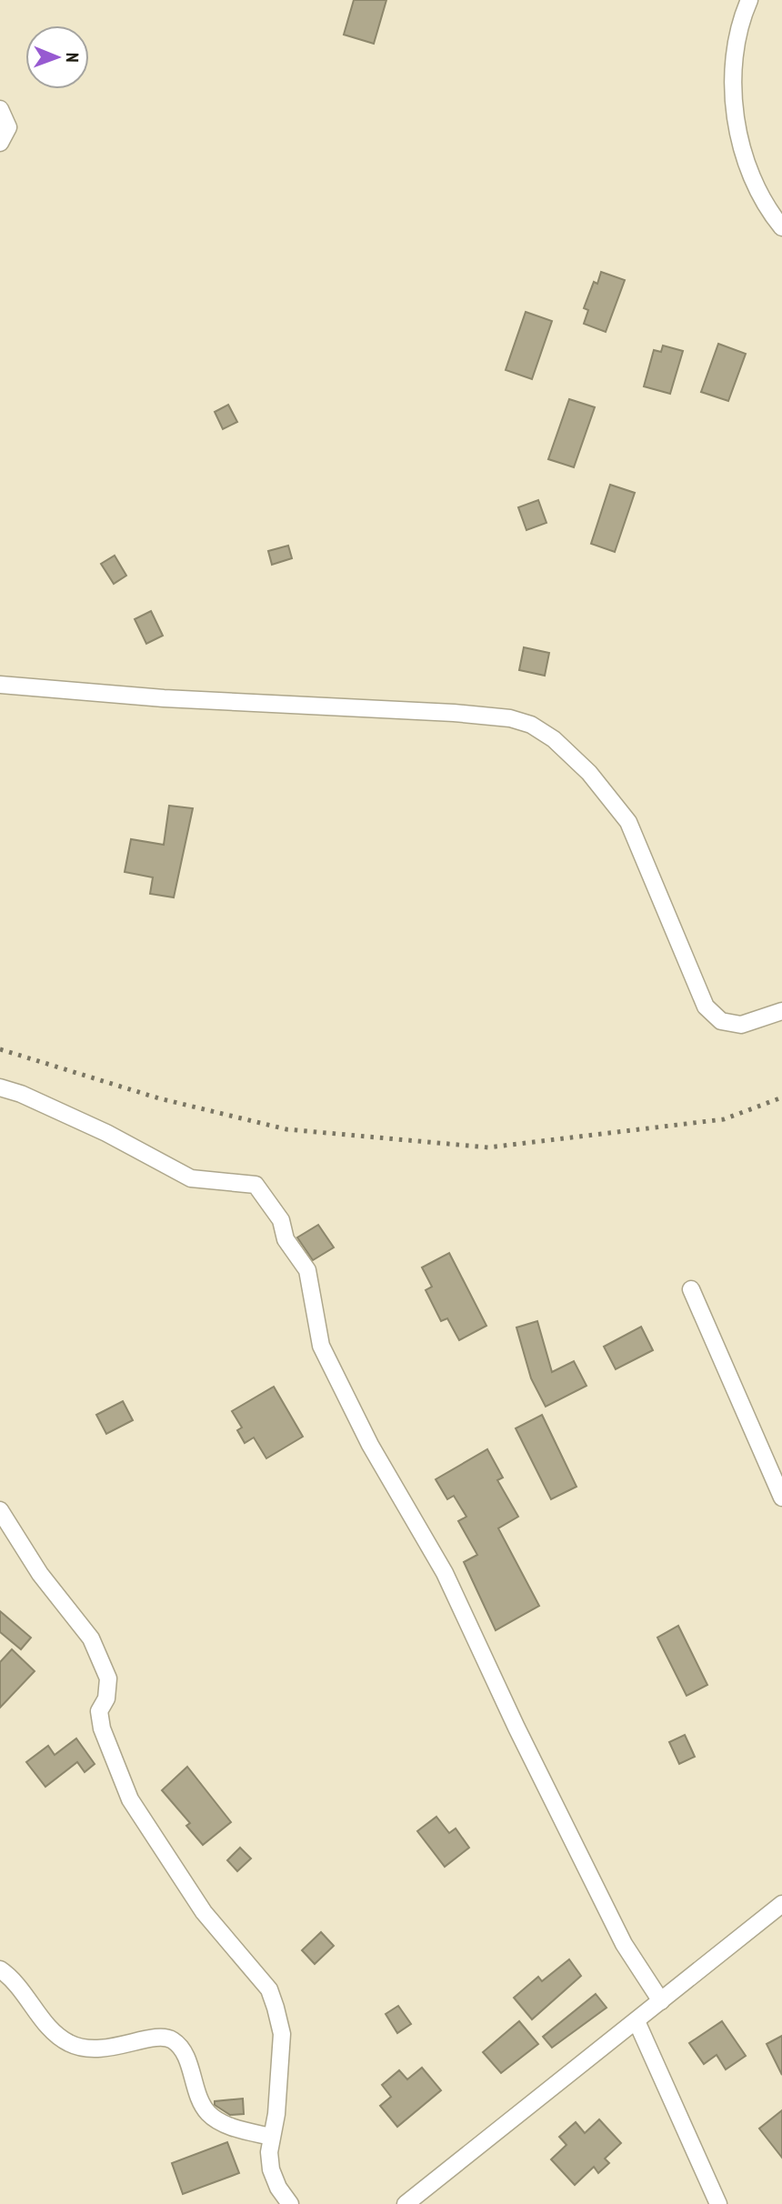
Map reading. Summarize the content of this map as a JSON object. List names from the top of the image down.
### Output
{
  "north": "right"
}
